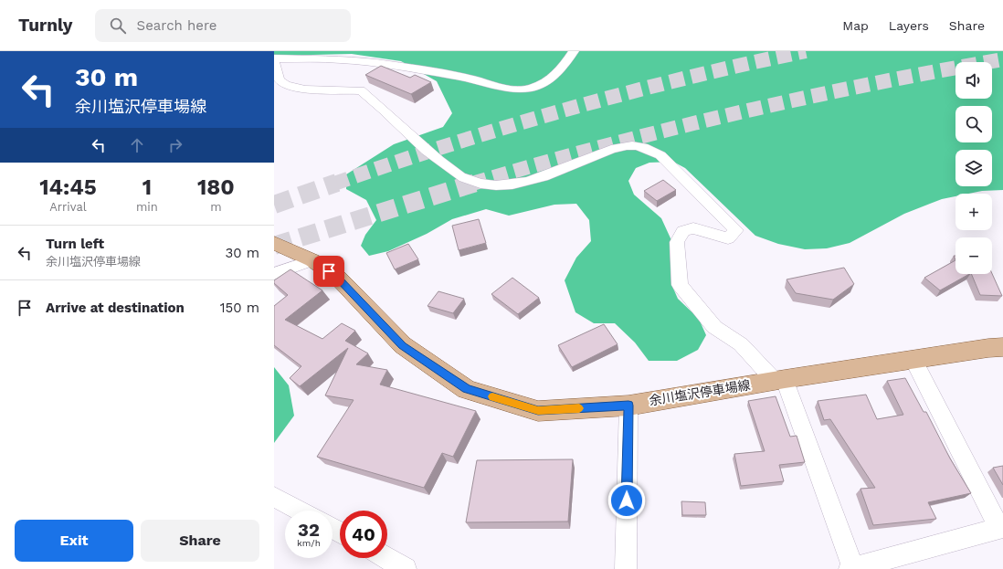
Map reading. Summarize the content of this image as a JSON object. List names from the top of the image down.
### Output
{
  "streets": {
    "main road": ["余川塩沢停車場線"]
  },
  "page": {
    "header": "Turnly",
    "search": "Search here",
    "nav": ["Map", "Layers", "Share"],
    "turn": ["30 m", "余川塩沢停車場線"],
    "map_buttons": ["+", "−"],
    "eta": [
      "14:45",
      "Arrival",
      "1",
      "min",
      "180",
      "m"
    ],
    "list": [
      {
        "name": "Turn left",
        "note": "余川塩沢停車場線",
        "value": "30 m"
      },
      {
        "name": "Arrive at destination",
        "value": "150 m"
      }
    ],
    "speed": "32 km/h",
    "limit": "40",
    "buttons": ["Exit", "Share"]
  }
}
